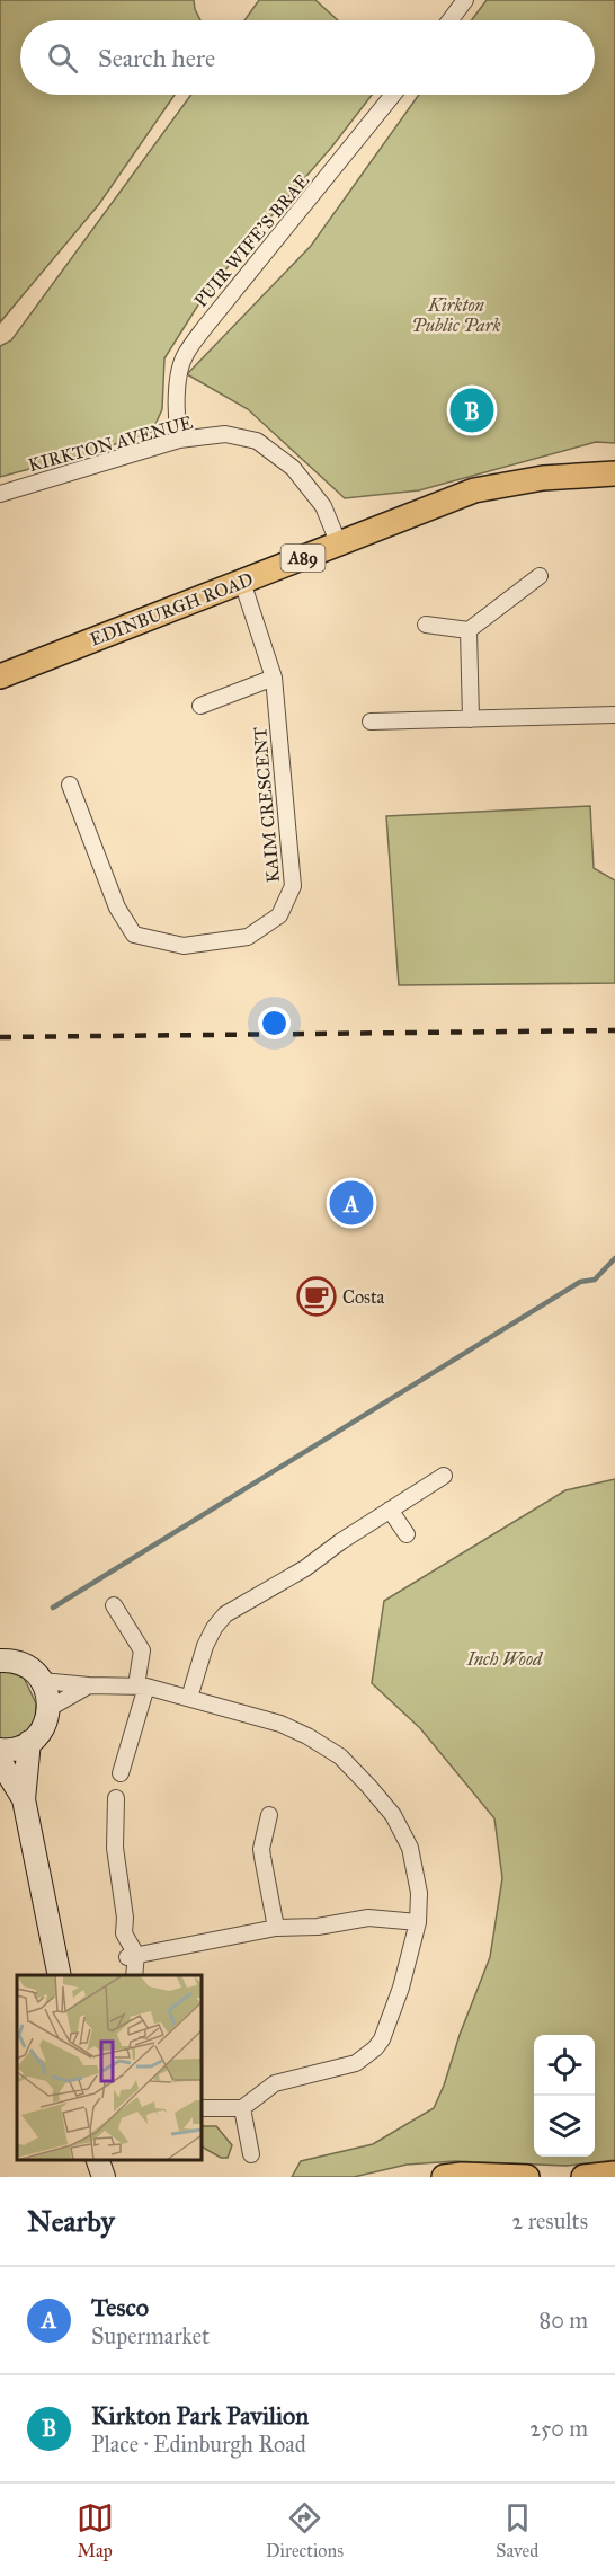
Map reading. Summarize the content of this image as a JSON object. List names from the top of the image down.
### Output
{
  "streets": {
    "main road": ["A89", "EDINBURGH ROAD"],
    "street": ["PUIR WIFE'S BRAE", "KIRKTON AVENUE", "KAIM CRESCENT"]
  },
  "crossings": [
    ["PUIR WIFE'S BRAE", "KIRKTON AVENUE"],
    ["KIRKTON AVENUE", "EDINBURGH ROAD"],
    ["EDINBURGH ROAD", "KAIM CRESCENT"]
  ],
  "parks": ["Kirkton Public Park", "Inch Wood"],
  "places": {
    "cafe": ["Costa"]
  },
  "page": {
    "search": "Search here",
    "pins": ["B", "A"],
    "heading": ["Nearby", "2 results"],
    "list": [
      {
        "mark": "A",
        "name": "Tesco",
        "note": "Supermarket",
        "value": "80 m"
      },
      {
        "mark": "B",
        "name": "Kirkton Park Pavilion",
        "note": "Place · Edinburgh Road",
        "value": "250 m"
      }
    ],
    "nav": ["Map", "Directions", "Saved"]
  }
}
